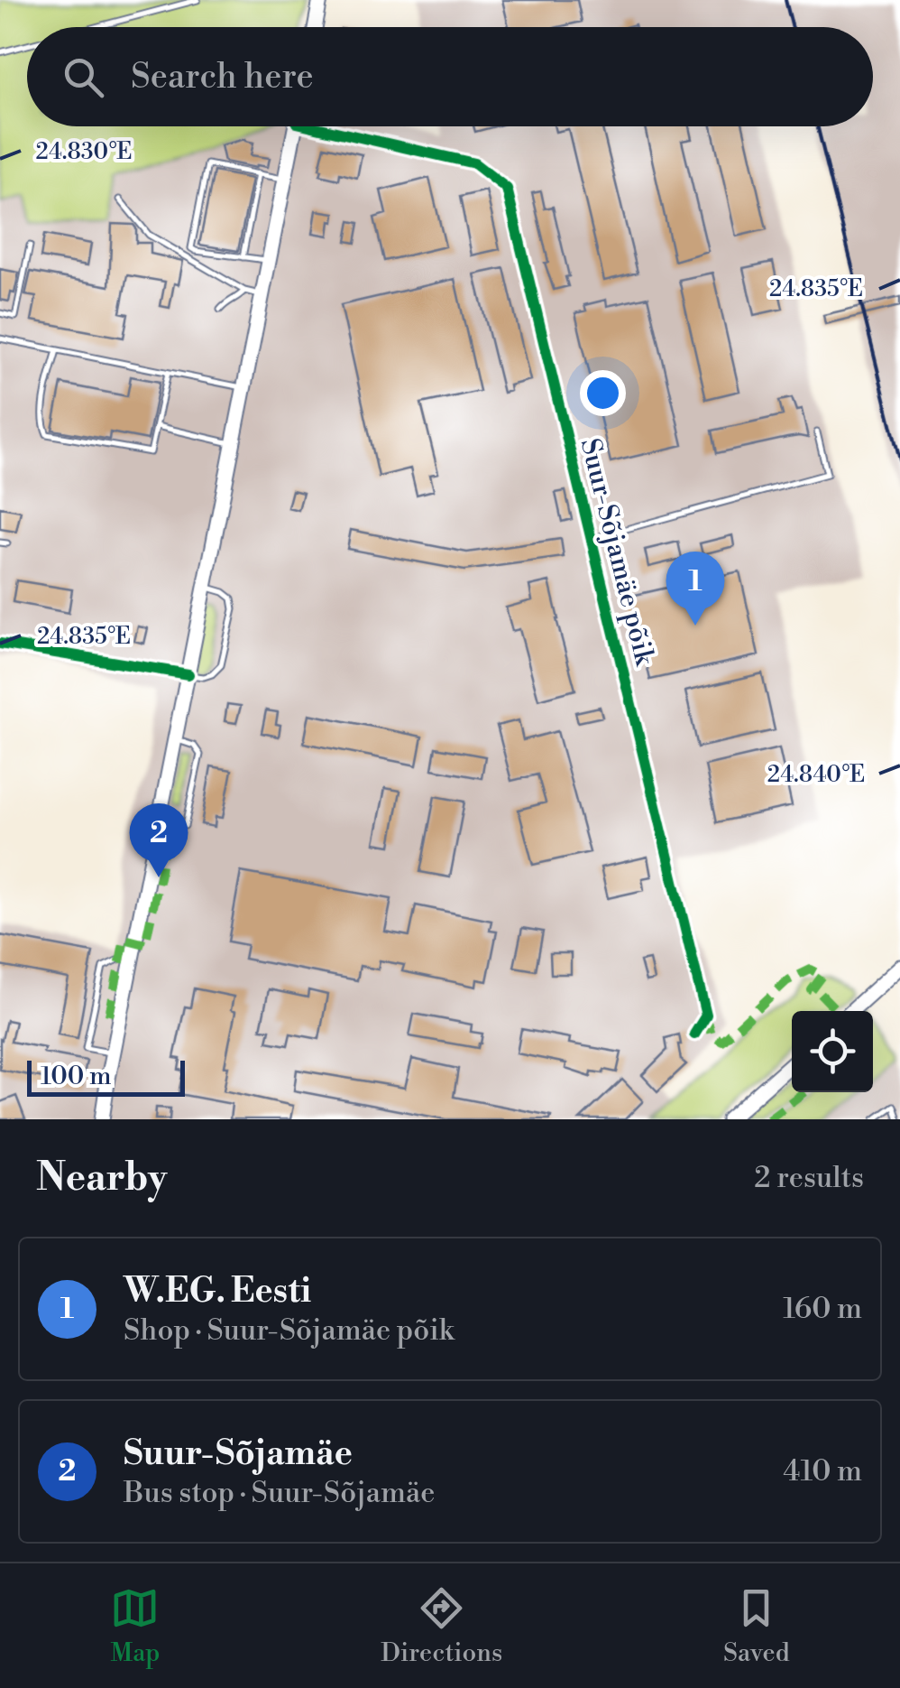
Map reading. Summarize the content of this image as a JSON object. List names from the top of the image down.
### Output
{
  "streets": {
    "street": ["Suur-Sõjamäe põik"]
  },
  "scale_bar": "100 m",
  "page": {
    "search": "Search here",
    "pins": ["1", "2"],
    "scale": "100 m",
    "heading": ["Nearby", "2 results"],
    "list": [
      {
        "mark": "1",
        "name": "W.EG. Eesti",
        "note": "Shop · Suur-Sõjamäe põik",
        "value": "160 m"
      },
      {
        "mark": "2",
        "name": "Suur-Sõjamäe",
        "note": "Bus stop · Suur-Sõjamäe",
        "value": "410 m"
      }
    ],
    "nav": ["Map", "Directions", "Saved"]
  },
  "coordinates": ["24.830°E", "24.835°E", "24.840°E"]
}
